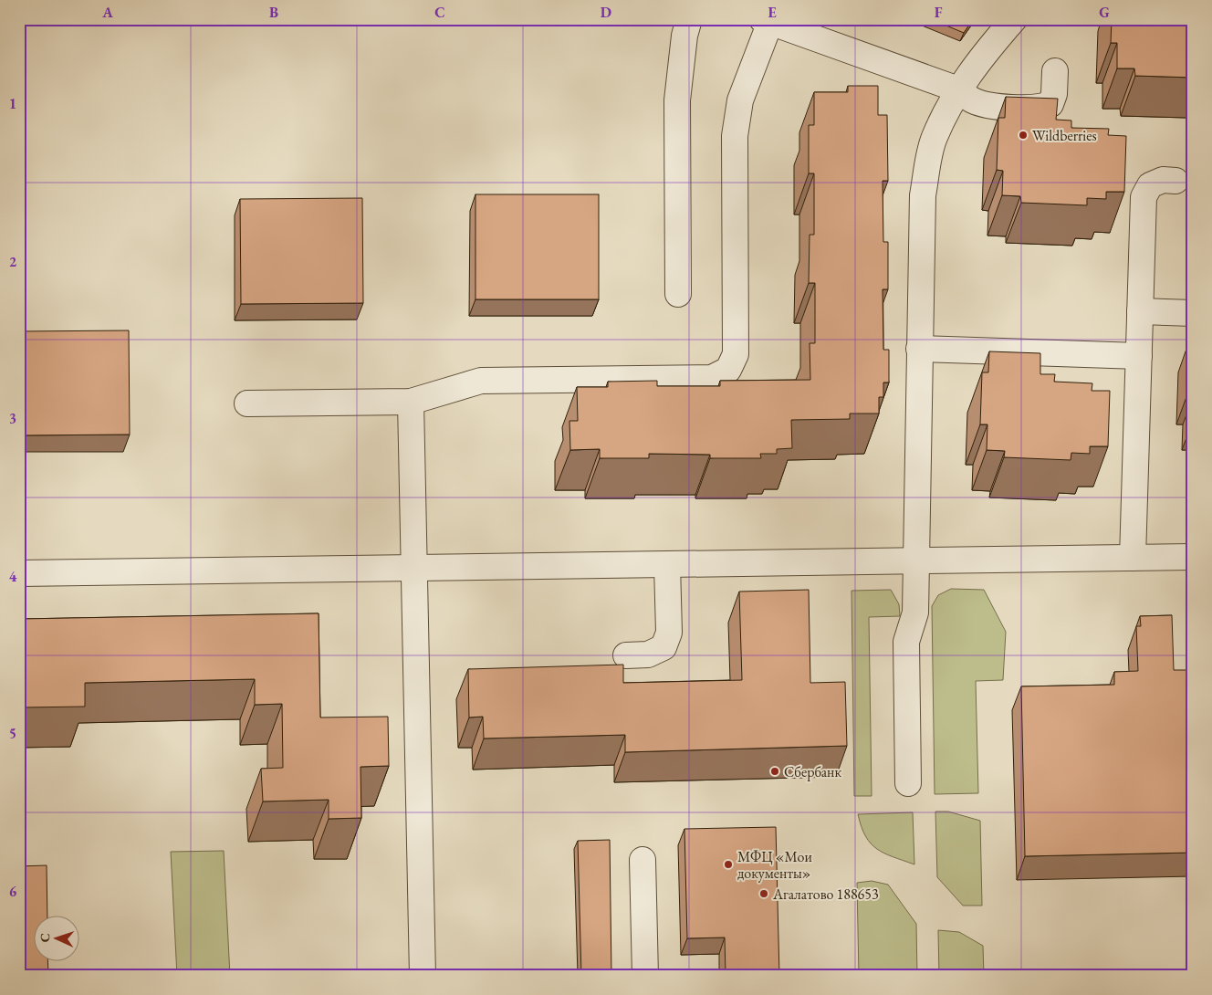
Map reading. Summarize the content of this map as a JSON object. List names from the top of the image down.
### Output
{
  "places": [
    "Wildberries",
    "Сбербанк",
    "МФЦ «Мои документы»",
    "Агалатово 188653"
  ],
  "north": "left",
  "grid": {
    "columns": [
      "A",
      "B",
      "C",
      "D",
      "E",
      "F",
      "G"
    ],
    "rows": [
      "1",
      "2",
      "3",
      "4",
      "5",
      "6"
    ]
  }
}
